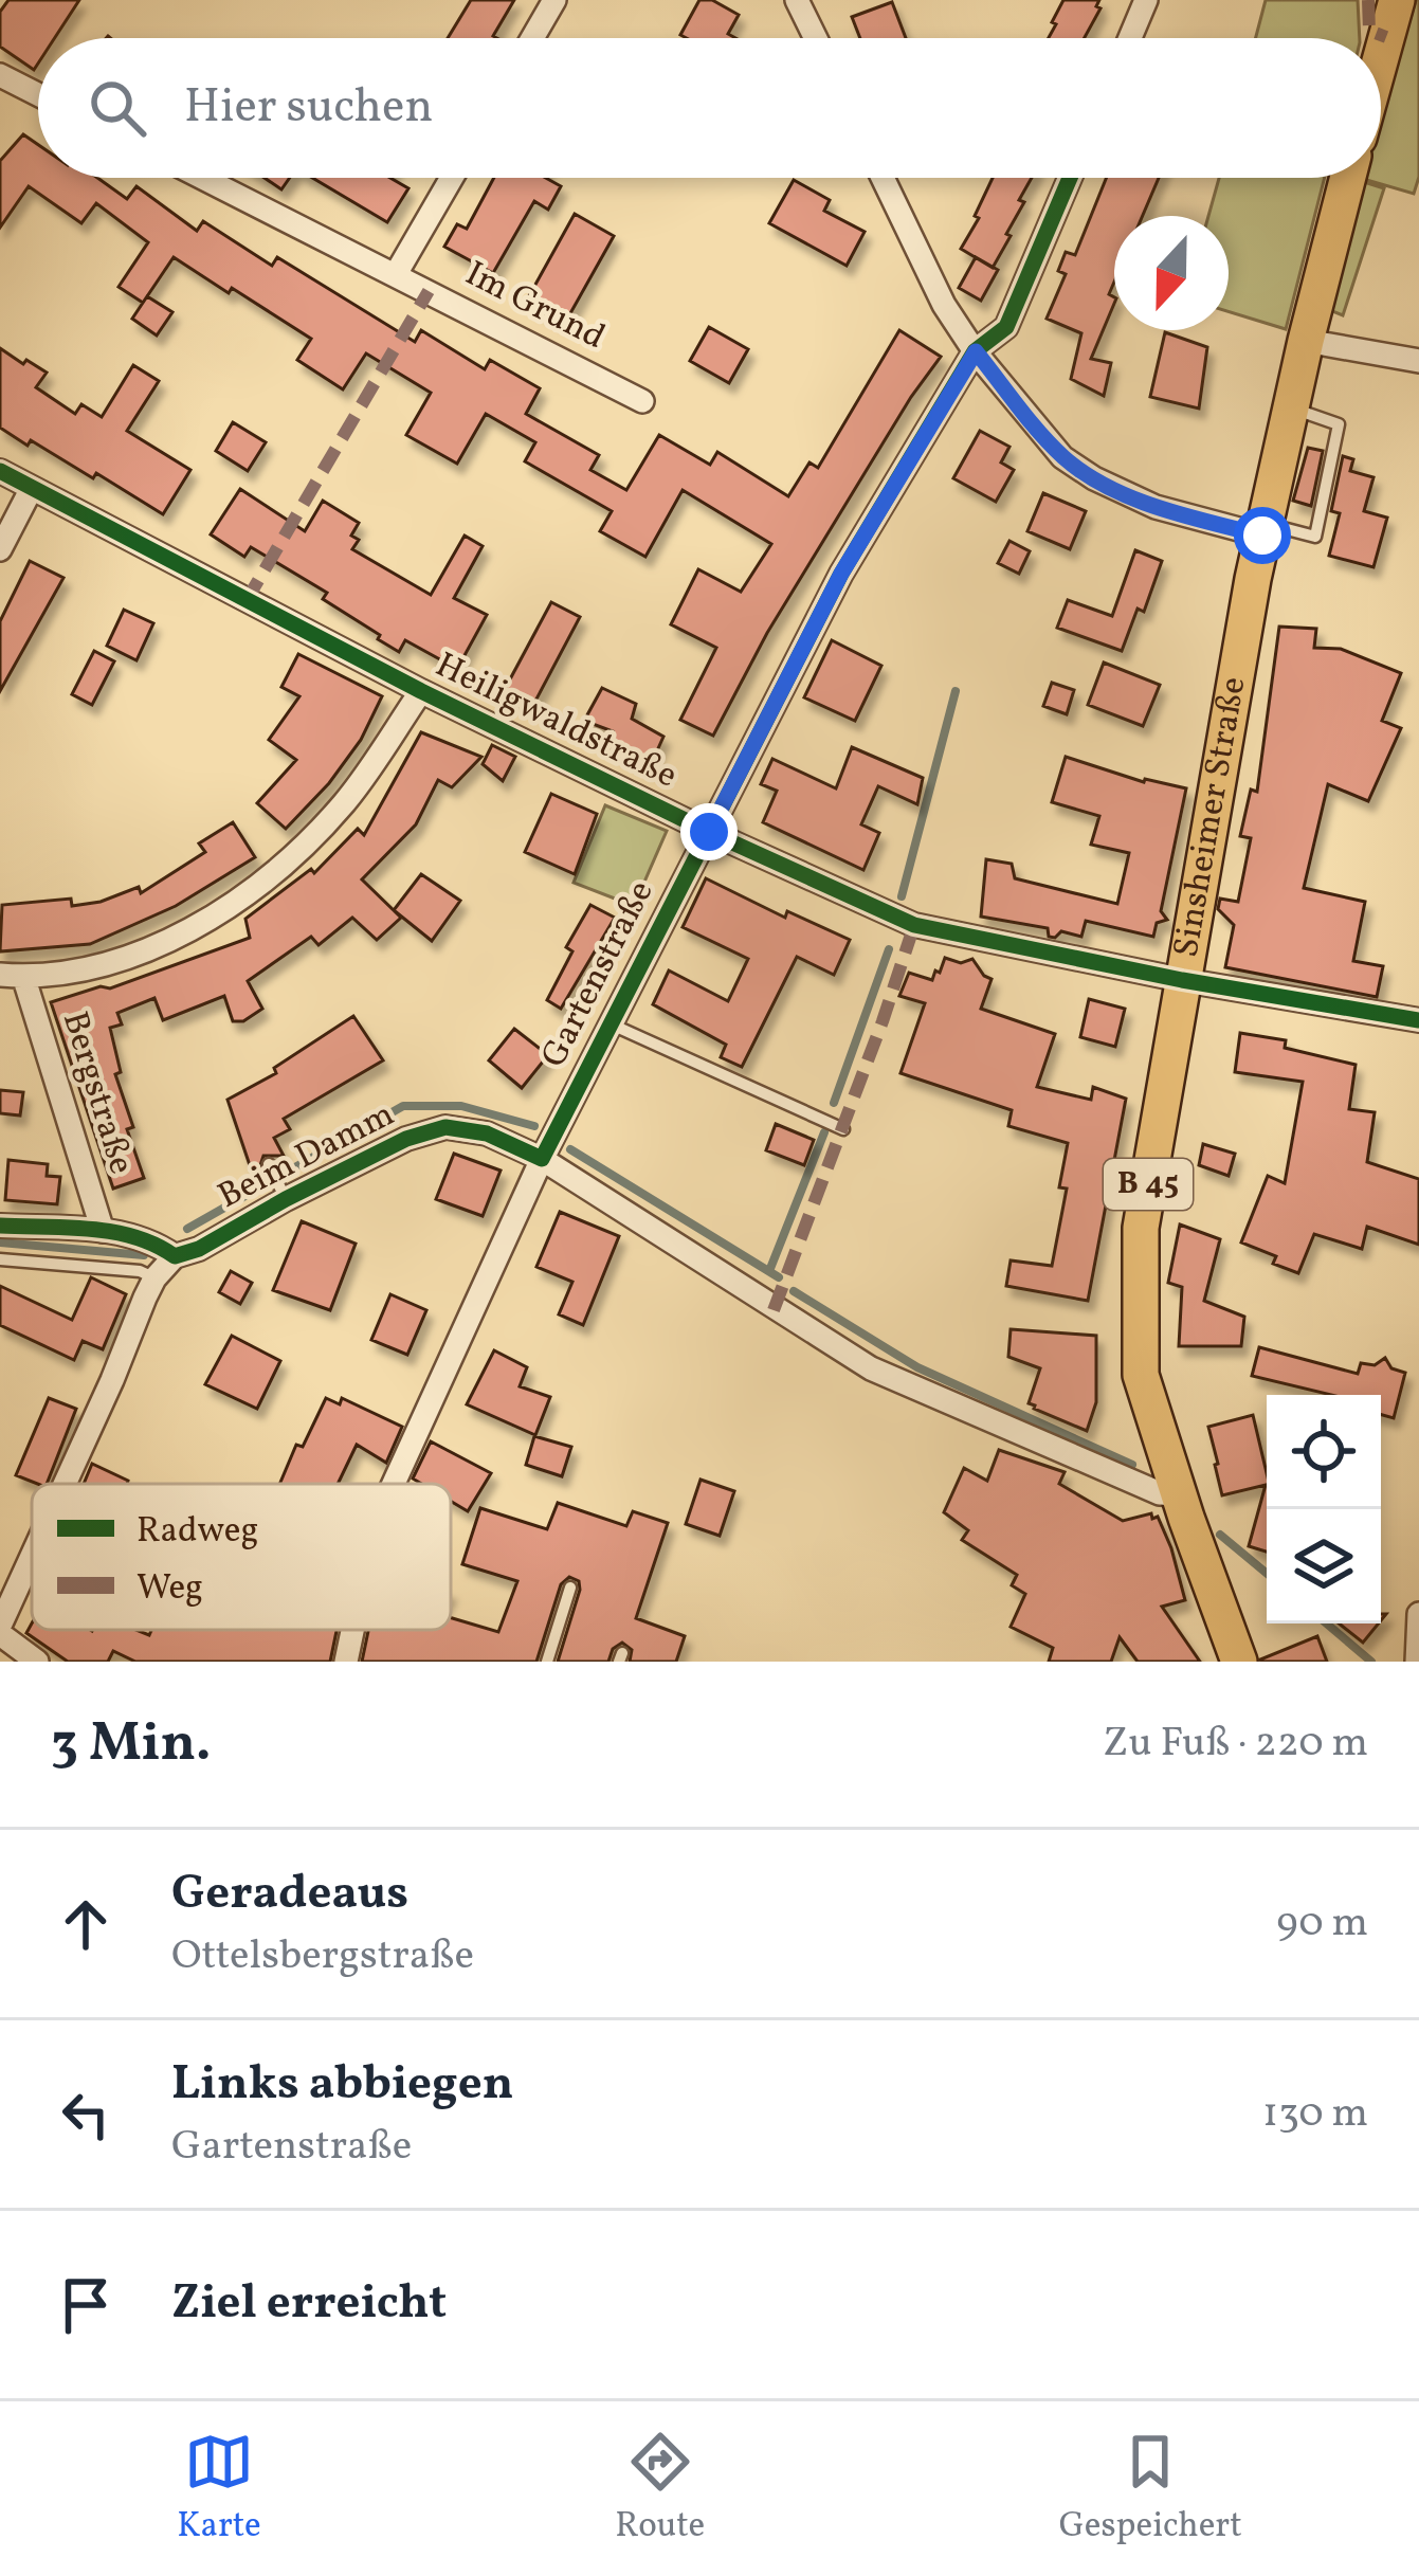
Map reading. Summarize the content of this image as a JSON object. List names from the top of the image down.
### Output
{
  "streets": {
    "main road": ["Sinsheimer Straße", "B 45"],
    "street": [
      "Im Grund",
      "Heiligwaldstraße",
      "Gartenstraße",
      "Bergstraße",
      "Beim Damm"
    ]
  },
  "crossings": [
    ["Heiligwaldstraße", "Sinsheimer Straße"],
    ["Heiligwaldstraße", "Gartenstraße"],
    ["Heiligwaldstraße", "Bergstraße"],
    ["Sinsheimer Straße", "Beim Damm"],
    ["Gartenstraße", "Beim Damm"]
  ],
  "legend": ["Radweg", "Weg"],
  "north": "bottom",
  "page": {
    "search": "Hier suchen",
    "heading": ["3 Min.", "Zu Fuß · 220 m"],
    "list": [
      ["Geradeaus", "Ottelsbergstraße", "90 m"],
      ["Links abbiegen", "Gartenstraße", "130 m"],
      "Ziel erreicht"
    ],
    "nav": ["Karte", "Route", "Gespeichert"]
  }
}
